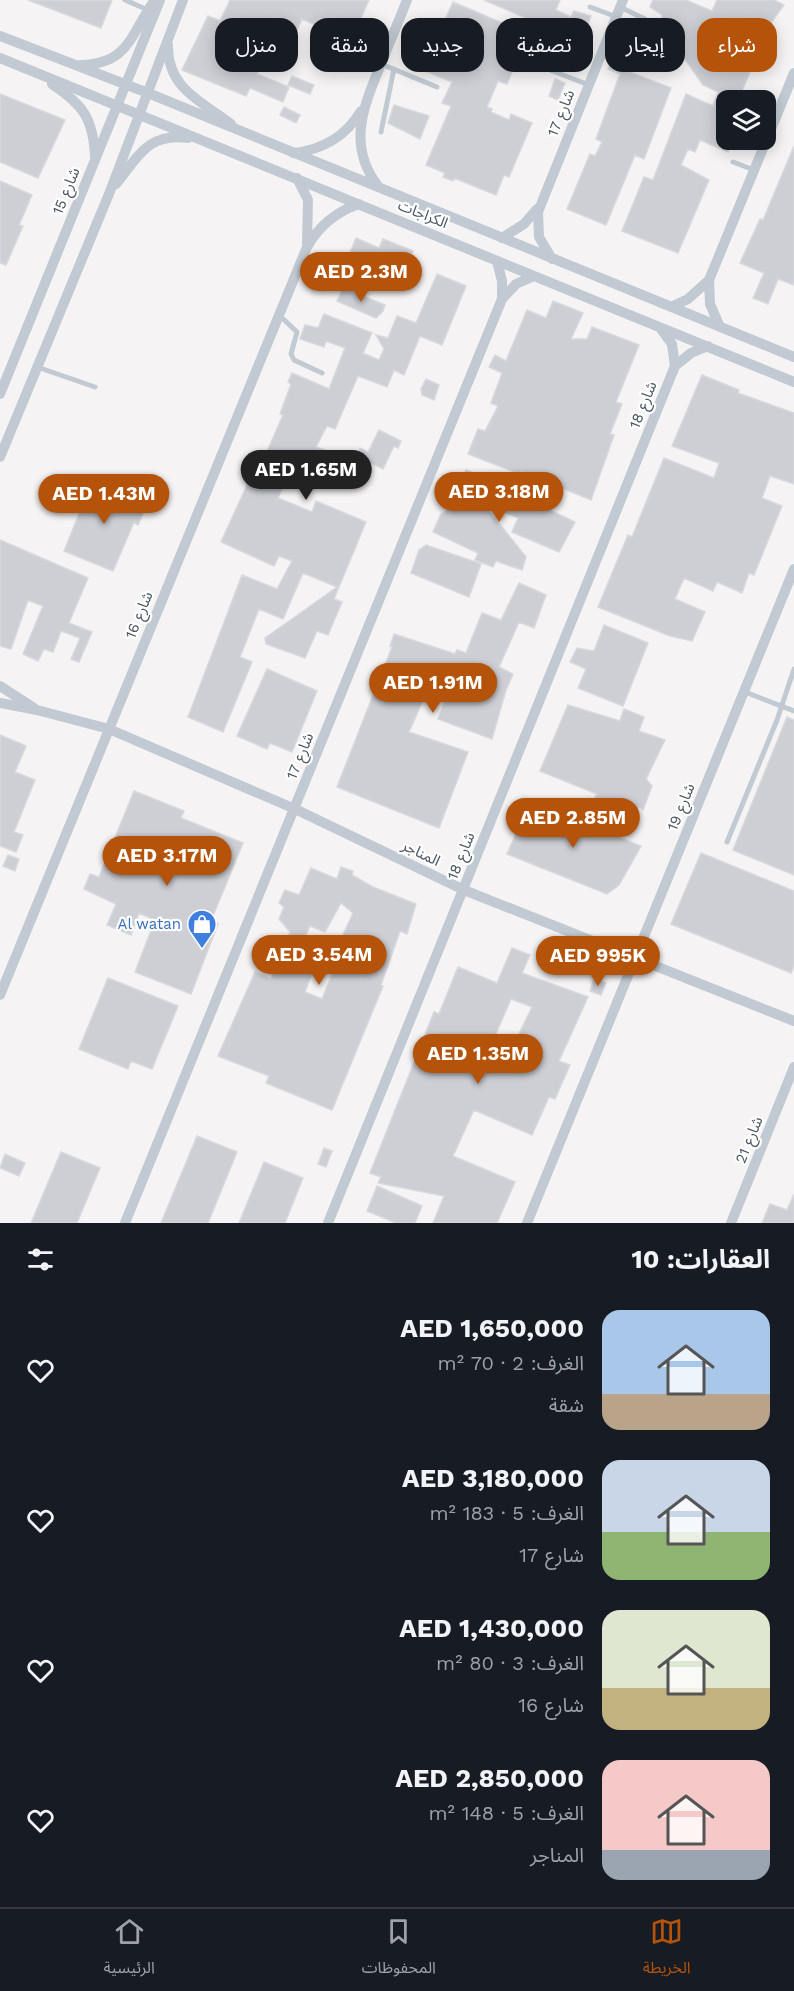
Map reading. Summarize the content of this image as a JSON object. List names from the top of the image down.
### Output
{
  "streets": {
    "street": [
      "شارع 17",
      "شارع 15",
      "الكراجات",
      "شارع 18",
      "شارع 16",
      "شارع 19",
      "المناجر",
      "شارع 21"
    ]
  },
  "crossings": [
    ["شارع 17", "الكراجات"],
    ["شارع 17", "المناجر"],
    ["شارع 15", "الكراجات"],
    ["الكراجات", "شارع 16"],
    ["شارع 18", "المناجر"],
    ["شارع 16", "المناجر"],
    ["شارع 19", "المناجر"]
  ],
  "places": {
    "shop": ["Al watan"]
  },
  "page": {
    "chip": [
      "شراء",
      "إيجار",
      "تصفية",
      "جديد",
      "شقة",
      "منزل"
    ],
    "price": [
      "AED 2.3M",
      "AED 1.65M",
      "AED 3.18M",
      "AED 1.43M",
      "AED 1.91M",
      "AED 2.85M",
      "AED 3.17M",
      "AED 3.54M",
      "AED 995K",
      "AED 1.35M"
    ],
    "heading": "العقارات: 10",
    "list": [
      {
        "name": "AED 1,650,000",
        "note": "الغرف: 2 · 70 m² · شقة"
      },
      {
        "name": "AED 3,180,000",
        "note": "الغرف: 5 · 183 m² · شارع 17"
      },
      {
        "name": "AED 1,430,000",
        "note": "الغرف: 3 · 80 m² · شارع 16"
      },
      {
        "name": "AED 2,850,000",
        "note": "الغرف: 5 · 148 m² · المناجر"
      }
    ],
    "tabs": ["الخريطة", "المحفوظات", "الرئيسية"]
  }
}
